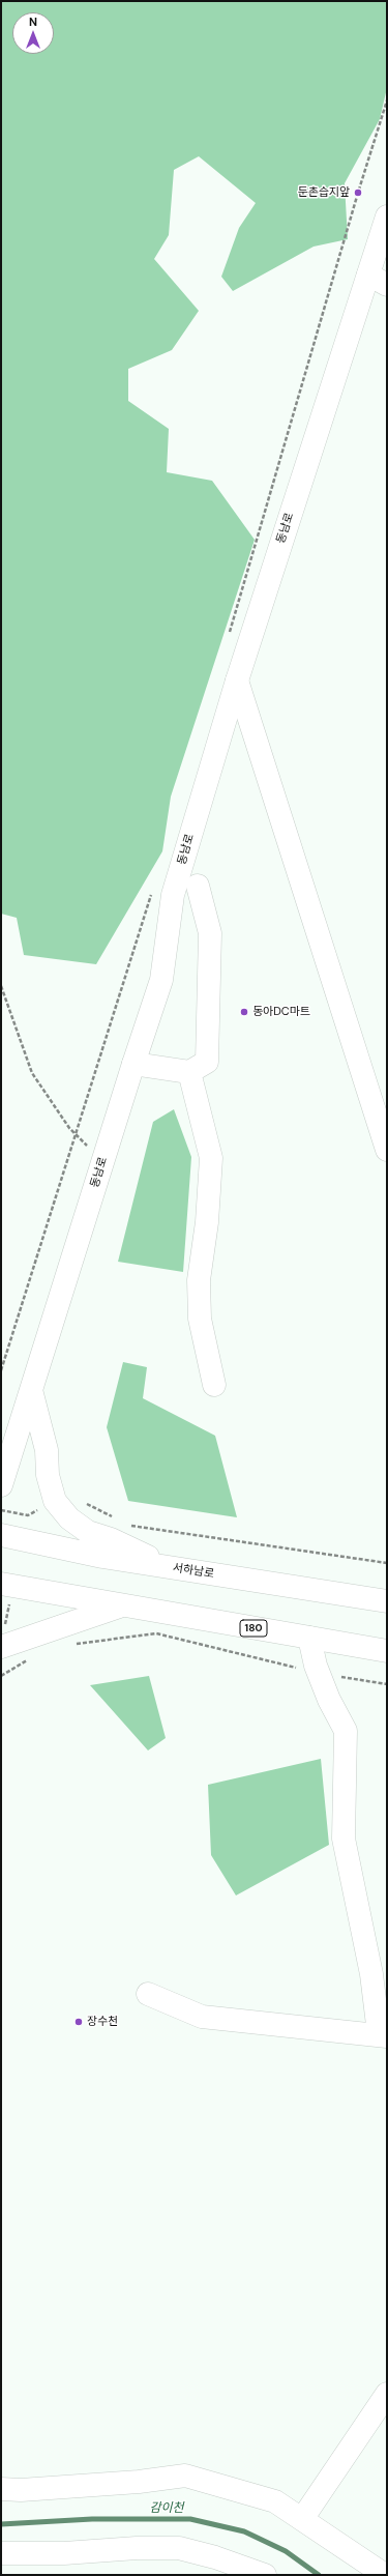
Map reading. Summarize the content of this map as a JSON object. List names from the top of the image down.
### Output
{
  "streets": {
    "street": ["동남로", "서하남로", "180"]
  },
  "water": ["감이천"],
  "places": ["둔촌습지앞", "동아DC마트", "장수천"],
  "north": "top"
}
